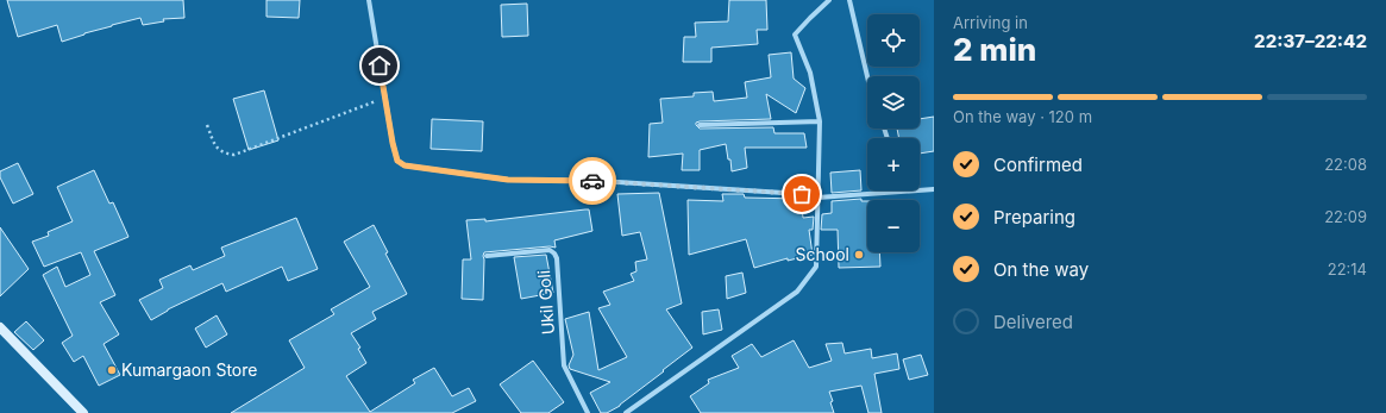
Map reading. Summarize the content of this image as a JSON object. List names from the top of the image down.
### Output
{
  "streets": {
    "street": ["Ukil Goli"]
  },
  "places": ["School", "Kumargaon Store"],
  "page": {
    "heading": ["2 min", "Arriving in", "22:37–22:42"],
    "map_buttons": ["+", "−"],
    "bar": "On the way · 120 m",
    "list": [
      ["Confirmed", "22:08"],
      ["Preparing", "22:09"],
      ["On the way", "22:14"],
      "Delivered"
    ]
  }
}
